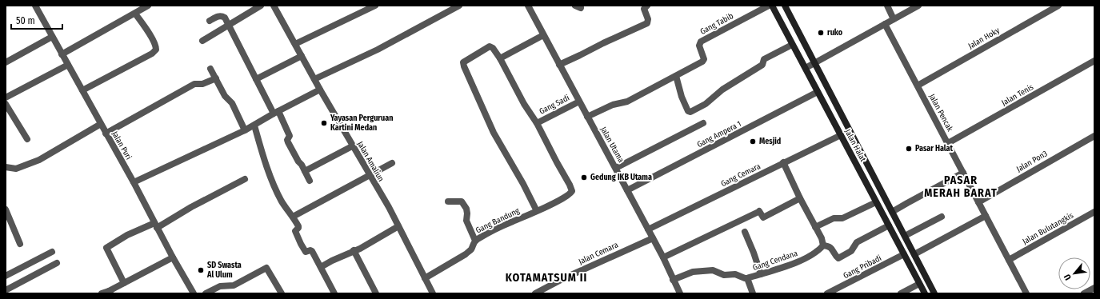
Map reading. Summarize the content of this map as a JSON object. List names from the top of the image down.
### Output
{
  "streets": {
    "main road": ["Jalan Halat"],
    "street": [
      "Gang Tabib",
      "Jalan Hoky",
      "Jalan Tenis",
      "Gang Sadi",
      "Jalan Pencak",
      "Gang Ampera 1",
      "Jalan Utama",
      "Jalan Puri",
      "Jalan Amaliun",
      "Jalan Pon3",
      "Gang Cemara",
      "Gang Bandung",
      "Jalan Bulutangkis",
      "Jalan Cemara",
      "Gang Cendana",
      "Gang Pribadi"
    ]
  },
  "crossings": [
    ["Jalan Hoky", "Jalan Pencak"],
    ["Jalan Tenis", "Jalan Pencak"],
    ["Gang Sadi", "Jalan Utama"],
    ["Gang Sadi", "Gang Bandung"],
    ["Jalan Pencak", "Jalan Pon3"],
    ["Jalan Pencak", "Jalan Bulutangkis"],
    ["Gang Ampera 1", "Jalan Utama"],
    ["Gang Ampera 1", "Jalan Halat"],
    ["Jalan Utama", "Gang Cemara"],
    ["Jalan Utama", "Jalan Cemara"],
    ["Jalan Utama", "Gang Cendana"],
    ["Jalan Halat", "Gang Cemara"],
    ["Jalan Halat", "Gang Pribadi"],
    ["Jalan Amaliun", "Gang Bandung"]
  ],
  "districts": ["PASAR MERAH BARAT", "KOTAMATSUM II"],
  "places": [
    "ruko",
    "Yayasan Perguruan Kartini Medan",
    "Mesjid",
    "Pasar Halat",
    "Gedung IKB Utama",
    "SD Swasta Al Ulum"
  ],
  "scale_bar": "50 m",
  "north": "bottom left"
}
